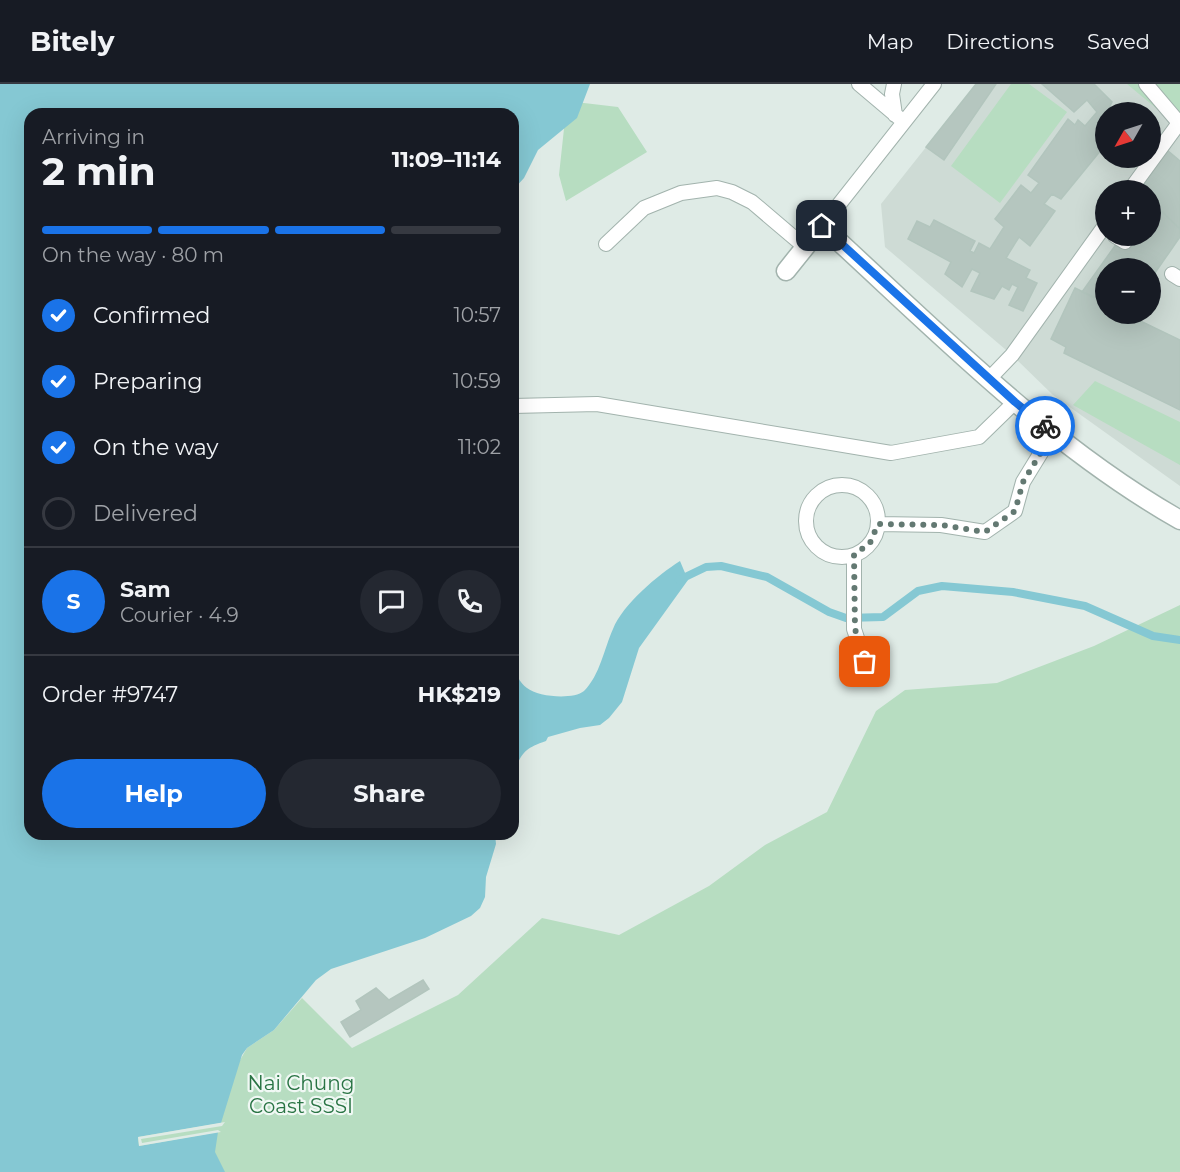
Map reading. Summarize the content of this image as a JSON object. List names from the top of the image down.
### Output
{
  "parks": ["Nai Chung Coast SSSI"],
  "north": "bottom left",
  "page": {
    "header": "Bitely",
    "nav": ["Map", "Directions", "Saved"],
    "map_buttons": ["+", "−"],
    "heading": ["2 min", "Arriving in", "11:09–11:14"],
    "panel": [
      "Sam",
      "Courier · 4.9",
      "Order #9747",
      "HK$219"
    ],
    "bar": "On the way · 80 m",
    "list": [
      ["Confirmed", "10:57"],
      ["Preparing", "10:59"],
      ["On the way", "11:02"],
      "Delivered"
    ],
    "round": "S",
    "buttons": ["Help", "Share"]
  }
}
